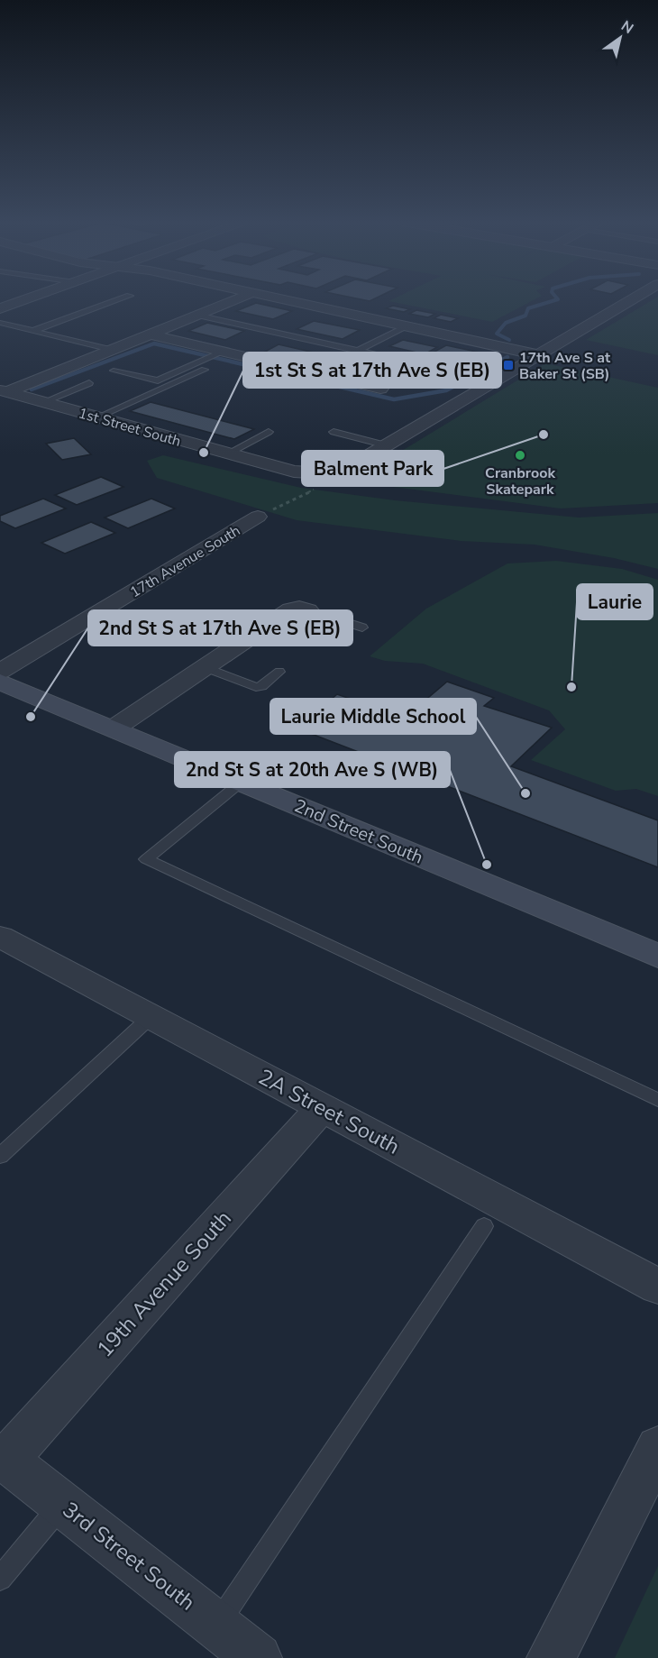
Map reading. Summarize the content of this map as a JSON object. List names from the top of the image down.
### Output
{
  "streets": {
    "main road": ["2nd Street South"],
    "street": [
      "1st Street South",
      "17th Avenue South",
      "2A Street South",
      "19th Avenue South",
      "3rd Street South"
    ]
  },
  "crossings": [
    ["2A Street South", "19th Avenue South"],
    ["19th Avenue South", "3rd Street South"]
  ],
  "places": {
    "transit": ["17th Ave S at Baker St (SB)"],
    "other": [
      "Balment Park",
      "1st St S at 17th Ave S (EB)",
      "Cranbrook Skatepark",
      "Laurie",
      "2nd St S at 17th Ave S (EB)",
      "Laurie Middle School",
      "2nd St S at 20th Ave S (WB)"
    ]
  },
  "north": "top right"
}
